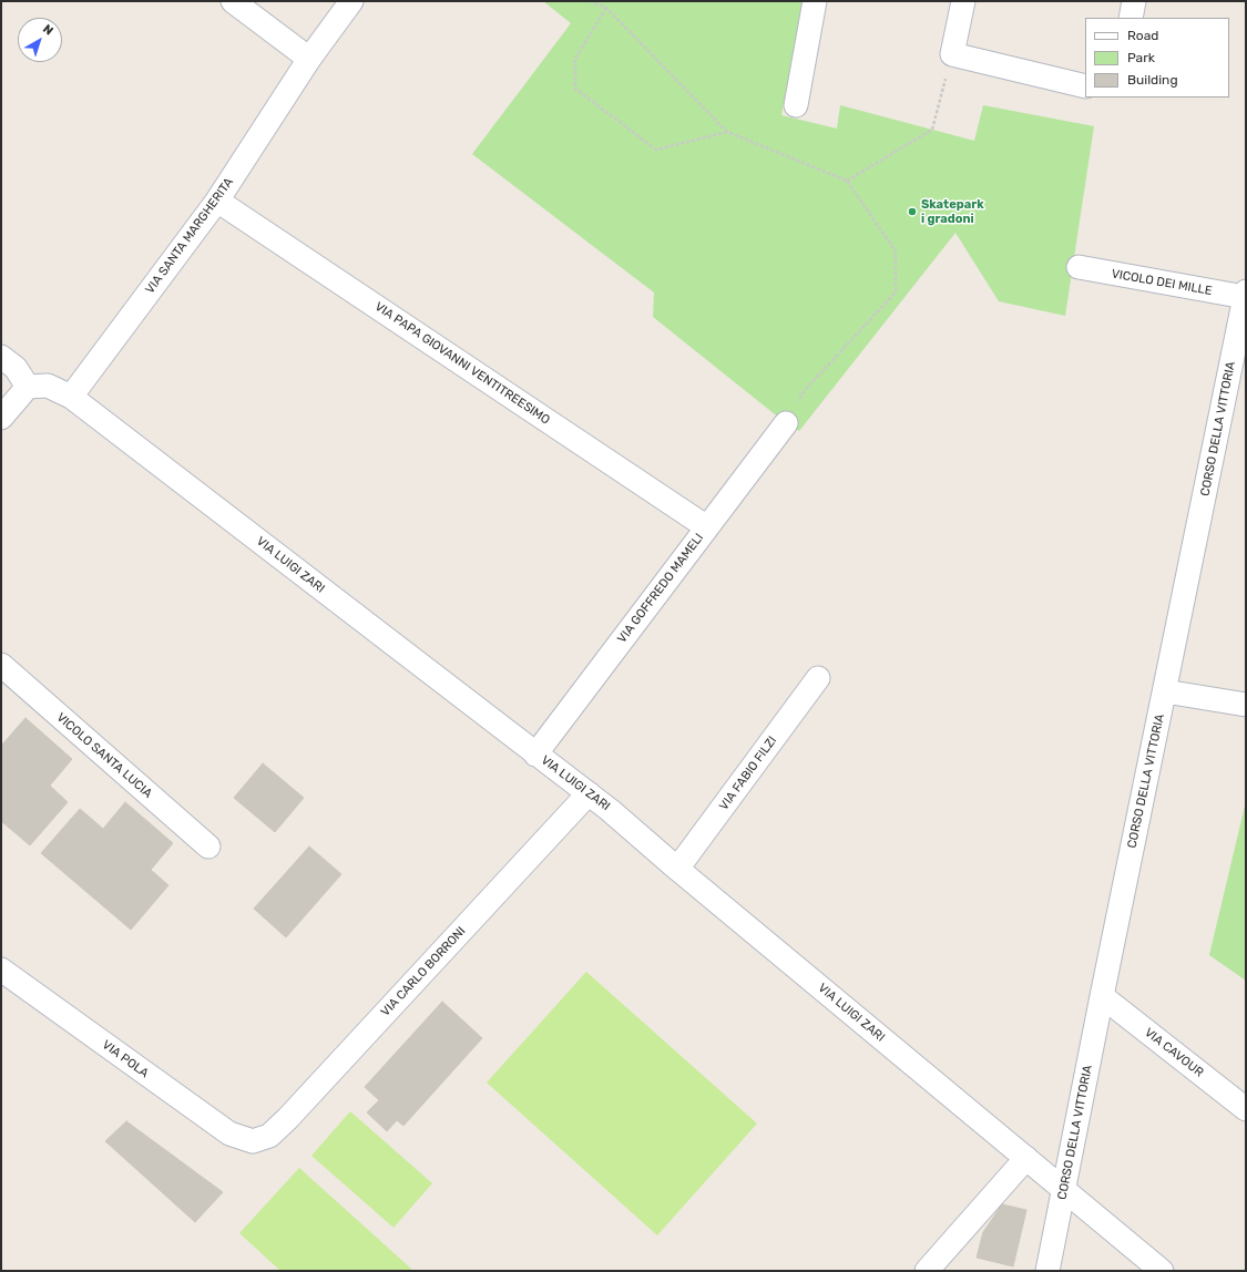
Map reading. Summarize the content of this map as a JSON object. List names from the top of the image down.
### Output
{
  "streets": {
    "street": [
      "VIA SANTA MARGHERITA",
      "VICOLO DEI MILLE",
      "VIA PAPA GIOVANNI VENTITREESIMO",
      "CORSO DELLA VITTORIA",
      "VIA LUIGI ZARI",
      "VIA GOFFREDO MAMELI",
      "VICOLO SANTA LUCIA",
      "VIA FABIO FILZI",
      "VIA CARLO BORRONI",
      "VIA CAVOUR",
      "VIA POLA"
    ]
  },
  "crossings": [
    ["VIA SANTA MARGHERITA", "VIA PAPA GIOVANNI VENTITREESIMO"],
    ["VIA SANTA MARGHERITA", "VIA LUIGI ZARI"],
    ["VICOLO DEI MILLE", "CORSO DELLA VITTORIA"],
    ["VIA PAPA GIOVANNI VENTITREESIMO", "VIA GOFFREDO MAMELI"],
    ["CORSO DELLA VITTORIA", "VIA LUIGI ZARI"],
    ["CORSO DELLA VITTORIA", "VIA CAVOUR"],
    ["VIA LUIGI ZARI", "VIA GOFFREDO MAMELI"],
    ["VIA LUIGI ZARI", "VIA FABIO FILZI"],
    ["VIA LUIGI ZARI", "VIA CARLO BORRONI"],
    ["VIA CARLO BORRONI", "VIA POLA"]
  ],
  "places": ["Skatepark i gradoni"],
  "legend": ["Road", "Park", "Building"],
  "north": "top right"
}
